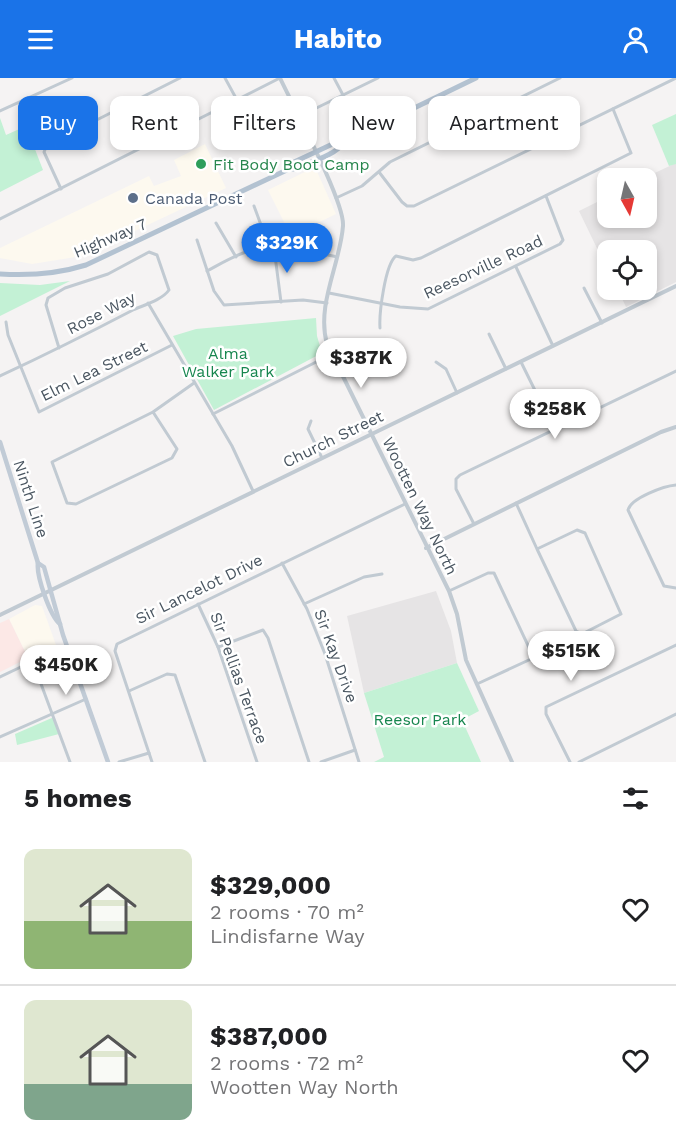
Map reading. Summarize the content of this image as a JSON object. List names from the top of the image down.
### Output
{
  "streets": {
    "main road": ["Highway 7", "Ninth Line"],
    "street": [
      "Reesorville Road",
      "Rose Way",
      "Elm Lea Street",
      "Church Street",
      "Wootten Way North",
      "Sir Lancelot Drive",
      "Sir Kay Drive",
      "Sir Pellias Terrace"
    ]
  },
  "crossings": [
    ["Highway 7", "Wootten Way North"],
    ["Reesorville Road", "Wootten Way North"],
    ["Rose Way", "Elm Lea Street"],
    ["Rose Way", "Church Street"],
    ["Church Street", "Ninth Line"],
    ["Church Street", "Wootten Way North"],
    ["Wootten Way North", "Sir Lancelot Drive"],
    ["Sir Lancelot Drive", "Sir Kay Drive"],
    ["Sir Lancelot Drive", "Sir Pellias Terrace"]
  ],
  "parks": ["Alma Walker Park", "Reesor Park"],
  "places": ["Fit Body Boot Camp", "Canada Post"],
  "north": "bottom",
  "page": {
    "header": "Habito",
    "chip": [
      "Buy",
      "Rent",
      "Filters",
      "New",
      "Apartment"
    ],
    "price": [
      "$329K",
      "$387K",
      "$258K",
      "$515K",
      "$450K"
    ],
    "heading": "5 homes",
    "list": [
      {
        "name": "$329,000",
        "note": "2 rooms · 70 m² · Lindisfarne Way"
      },
      {
        "name": "$387,000",
        "note": "2 rooms · 72 m² · Wootten Way North"
      }
    ]
  }
}
